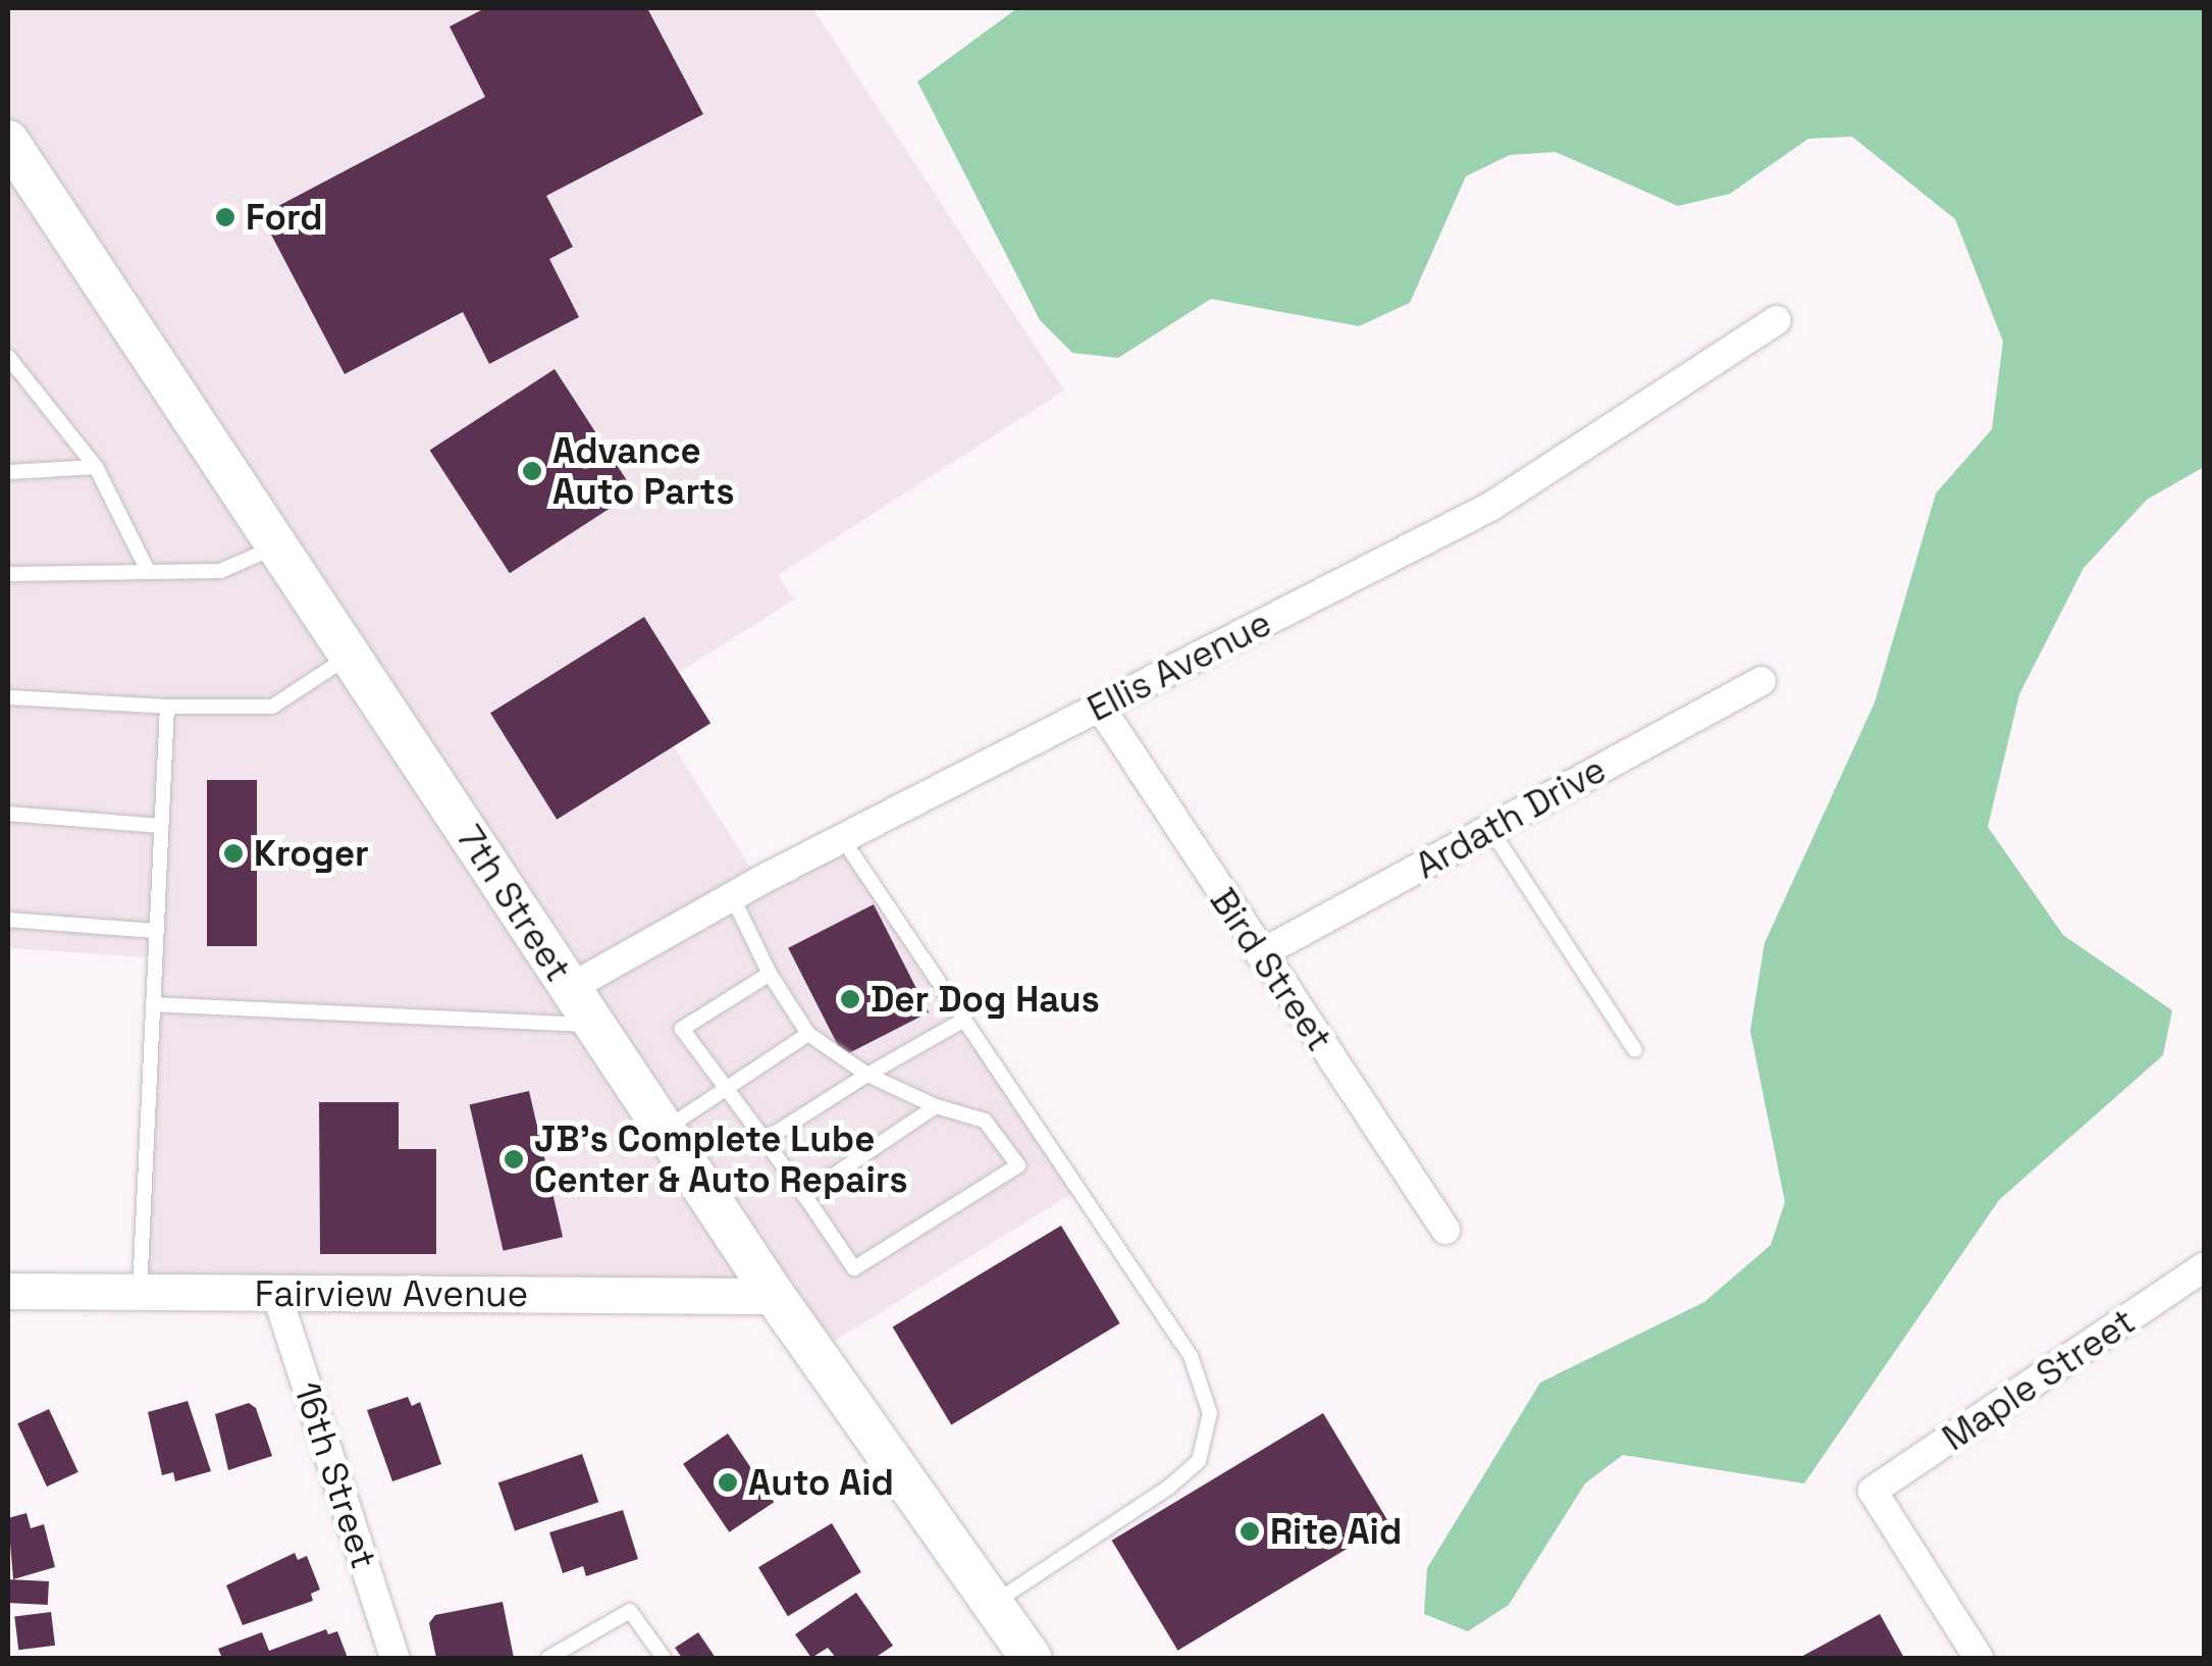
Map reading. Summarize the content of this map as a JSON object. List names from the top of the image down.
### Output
{
  "streets": {
    "main road": ["7th Street"],
    "street": [
      "Ellis Avenue",
      "Ardath Drive",
      "Bird Street",
      "Fairview Avenue",
      "Maple Street",
      "16th Street"
    ]
  },
  "crossings": [
    ["Ellis Avenue", "7th Street"],
    ["Ellis Avenue", "Bird Street"],
    ["Ardath Drive", "Bird Street"],
    ["7th Street", "Fairview Avenue"],
    ["Fairview Avenue", "16th Street"]
  ],
  "places": [
    "Ford",
    "Advance Auto Parts",
    "Kroger",
    "Der Dog Haus",
    "JB's Complete Lube Center & Auto Repairs",
    "Auto Aid",
    "Rite Aid"
  ]
}
